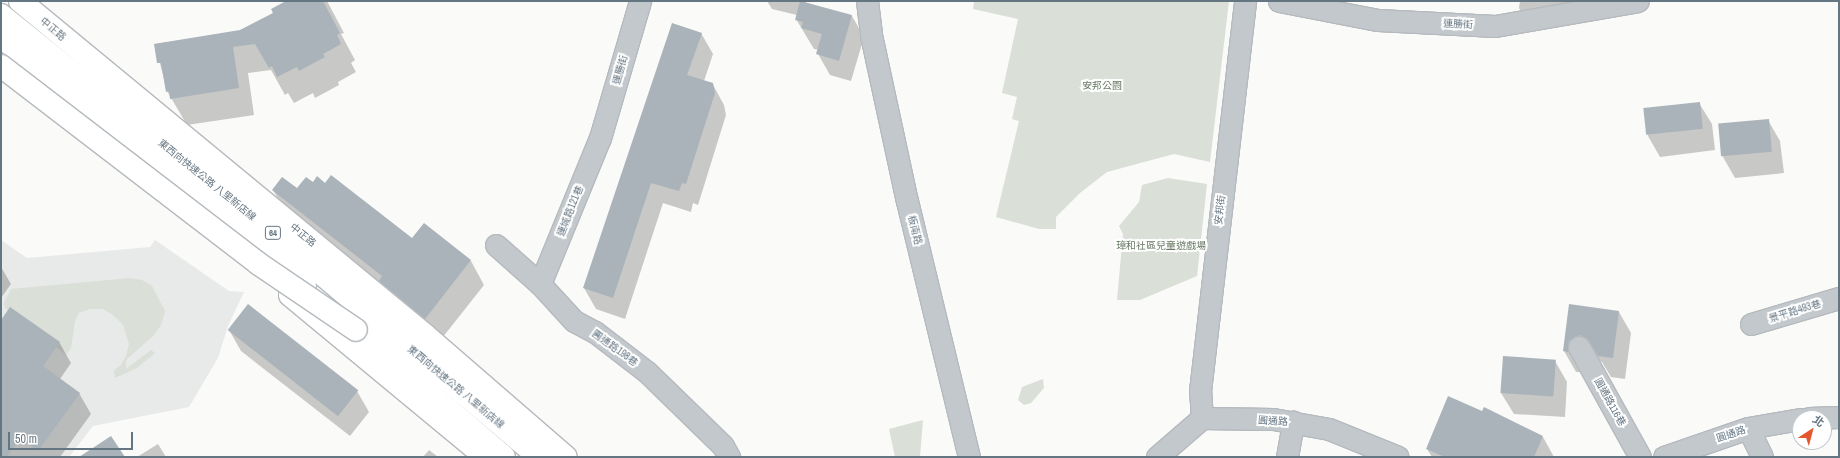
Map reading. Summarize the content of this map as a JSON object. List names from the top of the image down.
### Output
{
  "streets": {
    "main road": ["中正路", "東西向快速公路 八里新店線", "64"],
    "street": [
      "連勝街",
      "安邦街",
      "連城路121巷",
      "板南路",
      "景平路493巷",
      "圓通路198巷",
      "圓通路116巷",
      "圓通路"
    ]
  },
  "crossings": [
    ["連勝街", "連城路121巷"],
    ["安邦街", "圓通路"],
    ["連城路121巷", "圓通路198巷"]
  ],
  "parks": ["安邦公園", "璋和社區兒童遊戲場"],
  "scale_bar": "50 m",
  "north": "top right"
}
